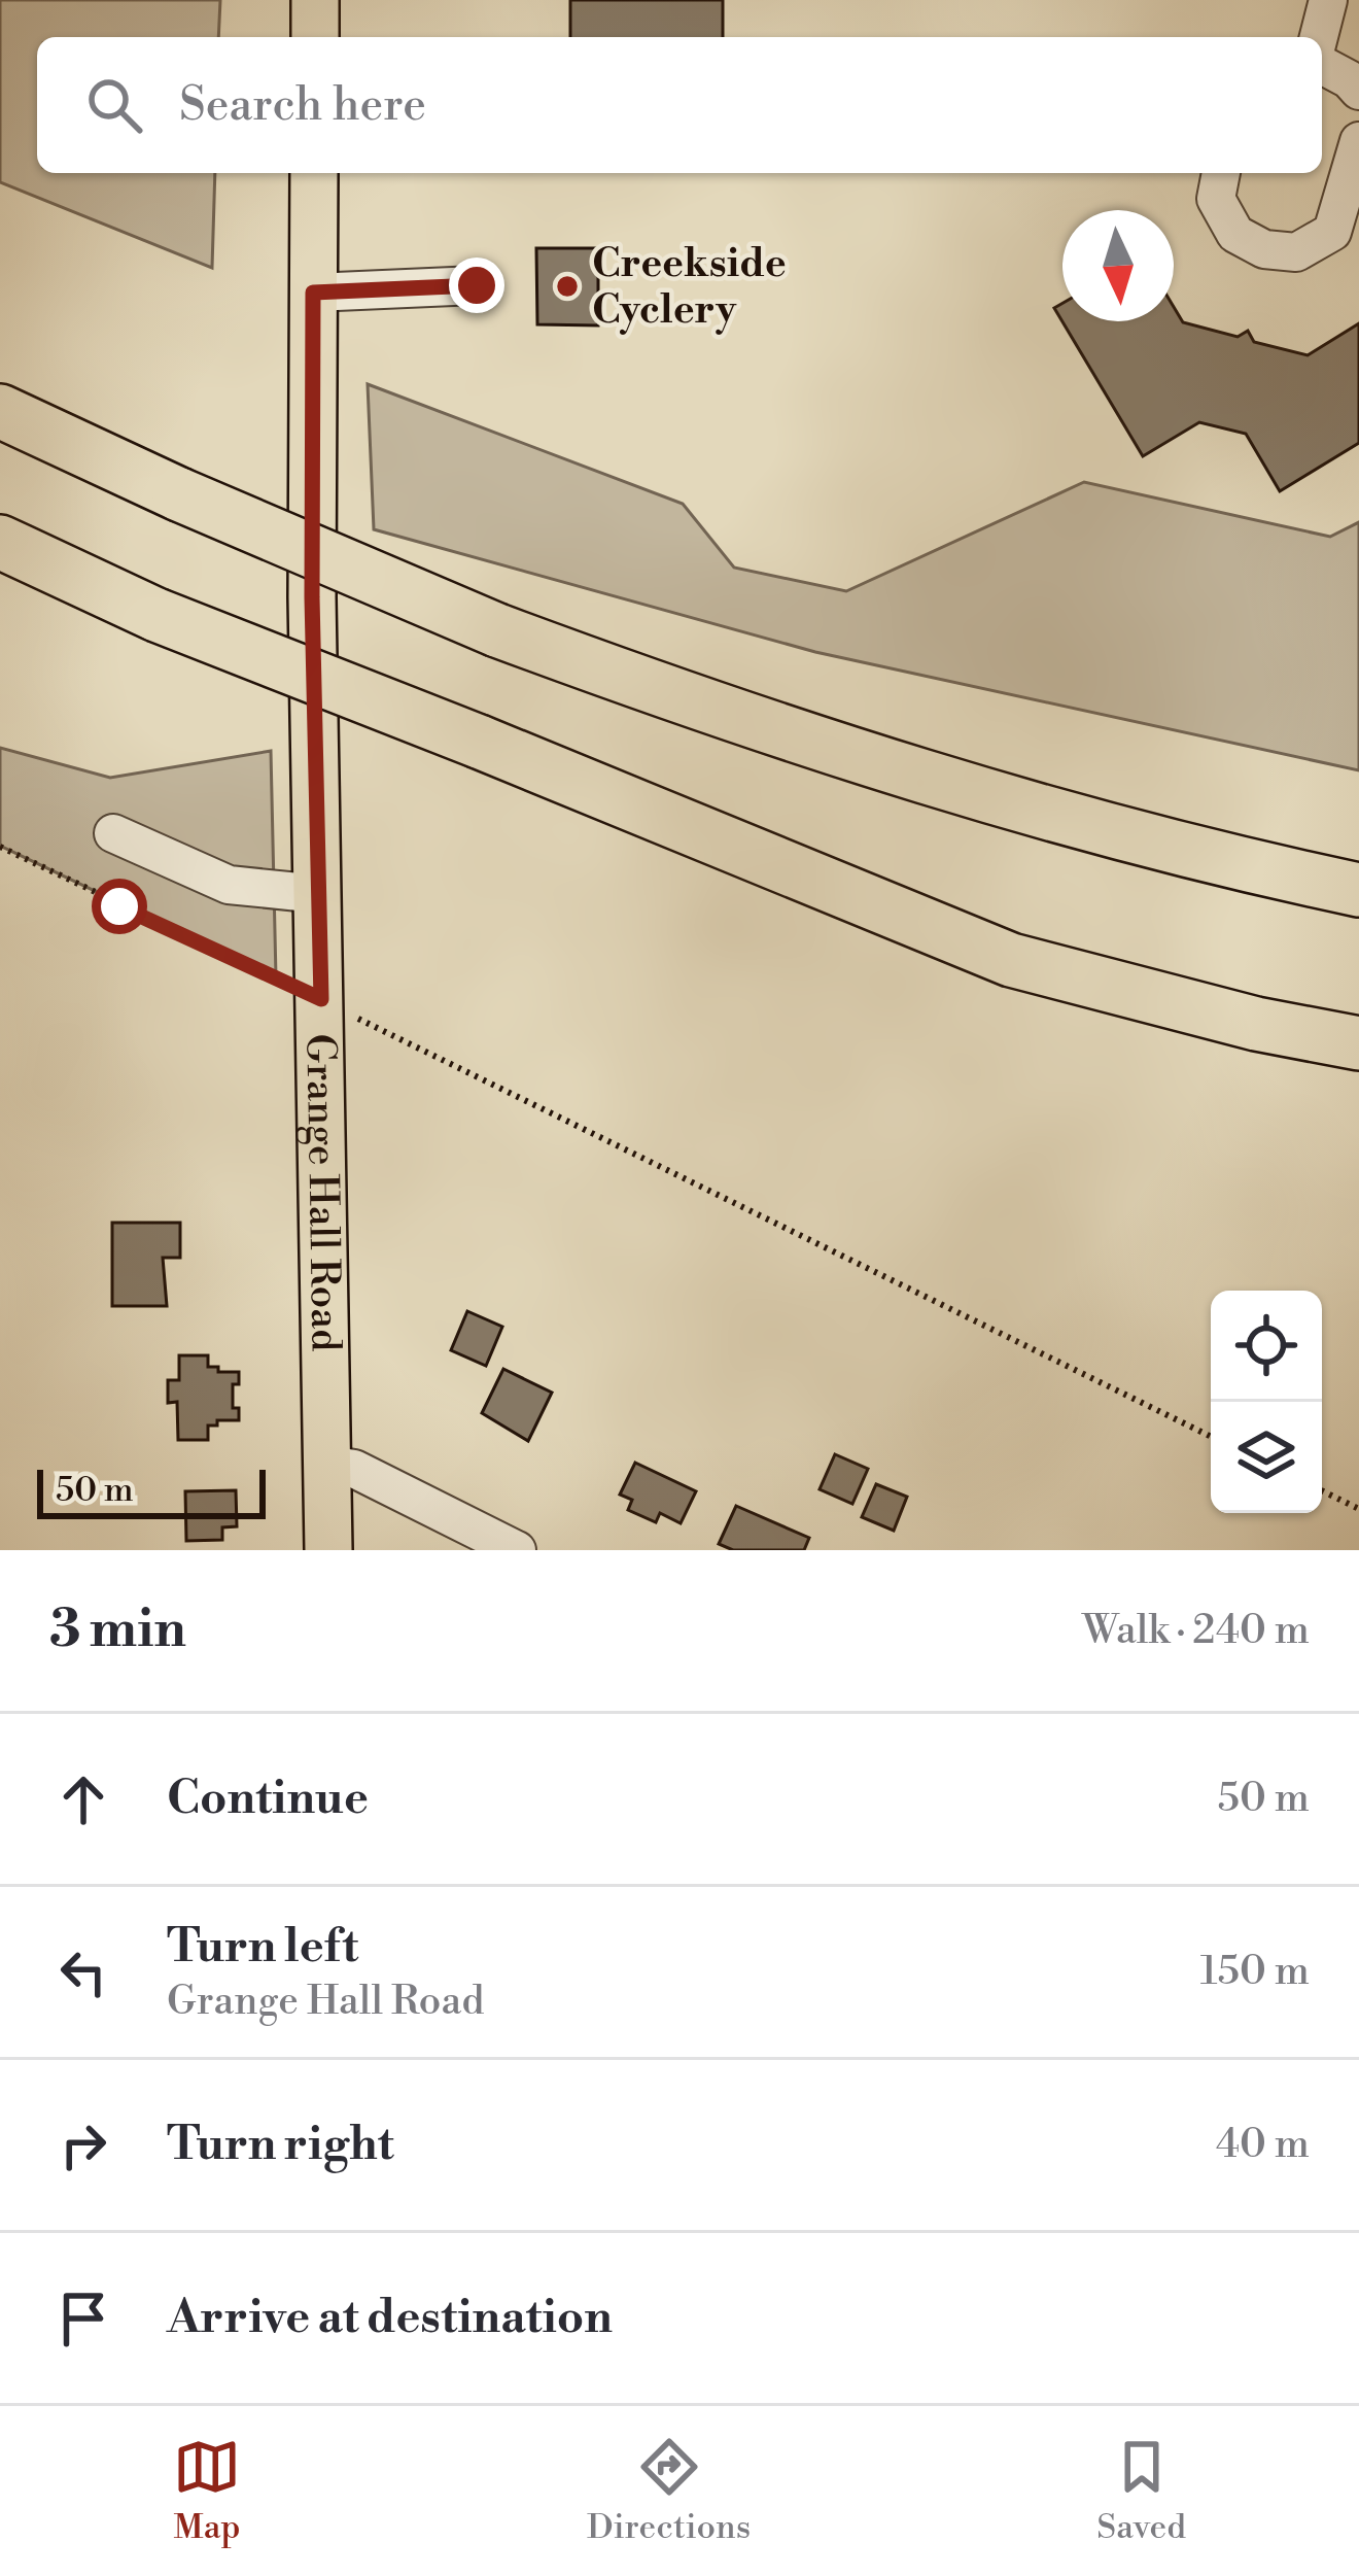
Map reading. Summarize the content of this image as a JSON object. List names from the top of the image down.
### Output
{
  "streets": {
    "main road": ["Grange Hall Road"]
  },
  "places": ["Creekside Cyclery"],
  "scale_bar": "50 m",
  "north": "bottom",
  "page": {
    "search": "Search here",
    "scale": "50 m",
    "heading": ["3 min", "Walk · 240 m"],
    "list": [
      ["Continue", "50 m"],
      ["Turn left", "Grange Hall Road", "150 m"],
      ["Turn right", "40 m"],
      "Arrive at destination"
    ],
    "nav": ["Map", "Directions", "Saved"]
  }
}
